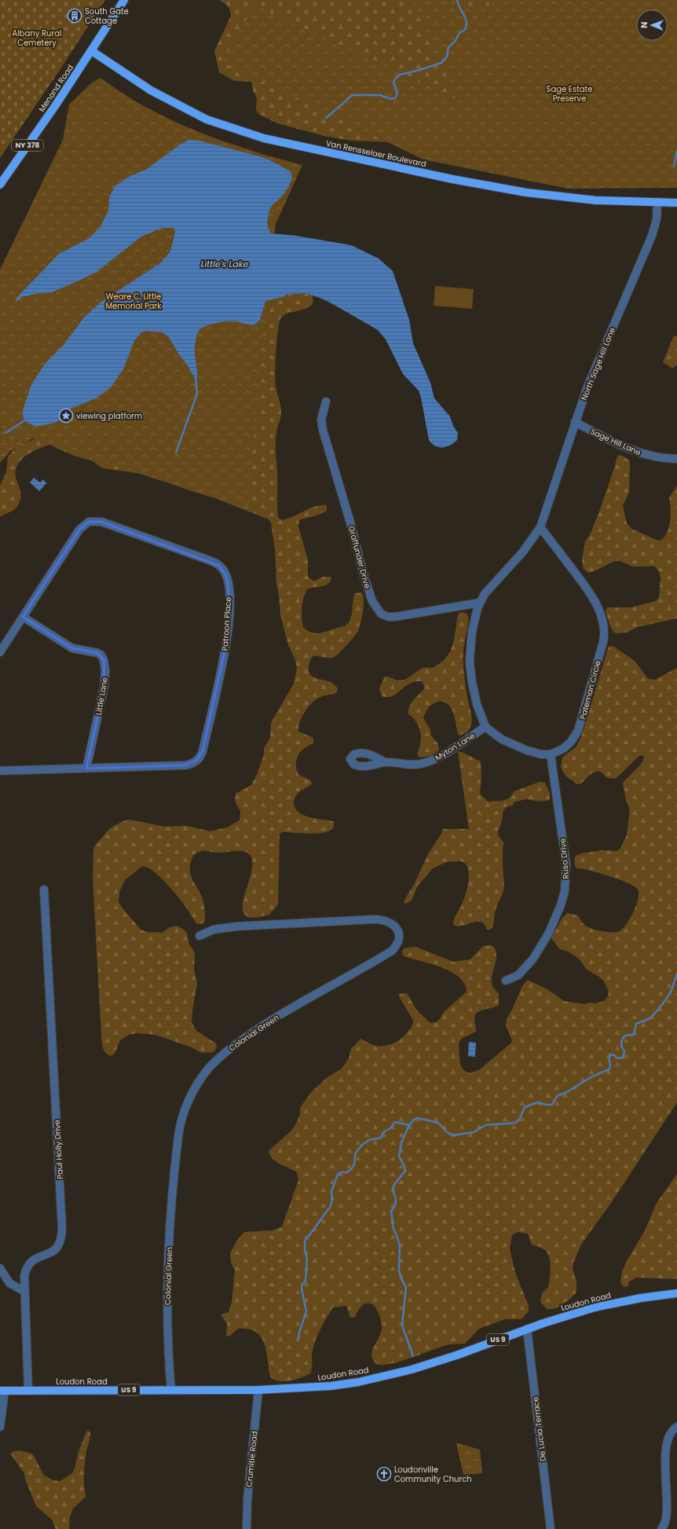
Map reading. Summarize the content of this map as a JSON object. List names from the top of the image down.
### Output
{
  "streets": {
    "main road": [
      "Menand Road",
      "NY 378",
      "Van Rensselaer Boulevard",
      "Loudon Road",
      "US 9"
    ],
    "street": [
      "North Sage Hill Lane",
      "Sage Hill Lane",
      "Graffunder Drive",
      "Patroon Place",
      "Pateman Circle",
      "Little Lane",
      "Myton Lane",
      "Ruso Drive",
      "Colonial Green",
      "Paul Holly Drive",
      "De Lucia Terrace",
      "Crumitie Road"
    ]
  },
  "crossings": [
    ["Menand Road", "Van Rensselaer Boulevard"],
    ["Van Rensselaer Boulevard", "North Sage Hill Lane"],
    ["North Sage Hill Lane", "Sage Hill Lane"],
    ["North Sage Hill Lane", "Pateman Circle"],
    ["Patroon Place", "Little Lane"],
    ["Pateman Circle", "Ruso Drive"],
    ["Colonial Green", "Loudon Road"],
    ["Paul Holly Drive", "Loudon Road"],
    ["Loudon Road", "De Lucia Terrace"],
    ["Loudon Road", "Crumitie Road"]
  ],
  "water": ["Little's Lake"],
  "parks": ["Albany Rural Cemetery", "Sage Estate Preserve", "Weare C. Little Memorial Park"],
  "places": {
    "building": ["South Gate Cottage"],
    "place": ["viewing platform"],
    "church": ["Loudonville Community Church"]
  },
  "north": "left"
}
